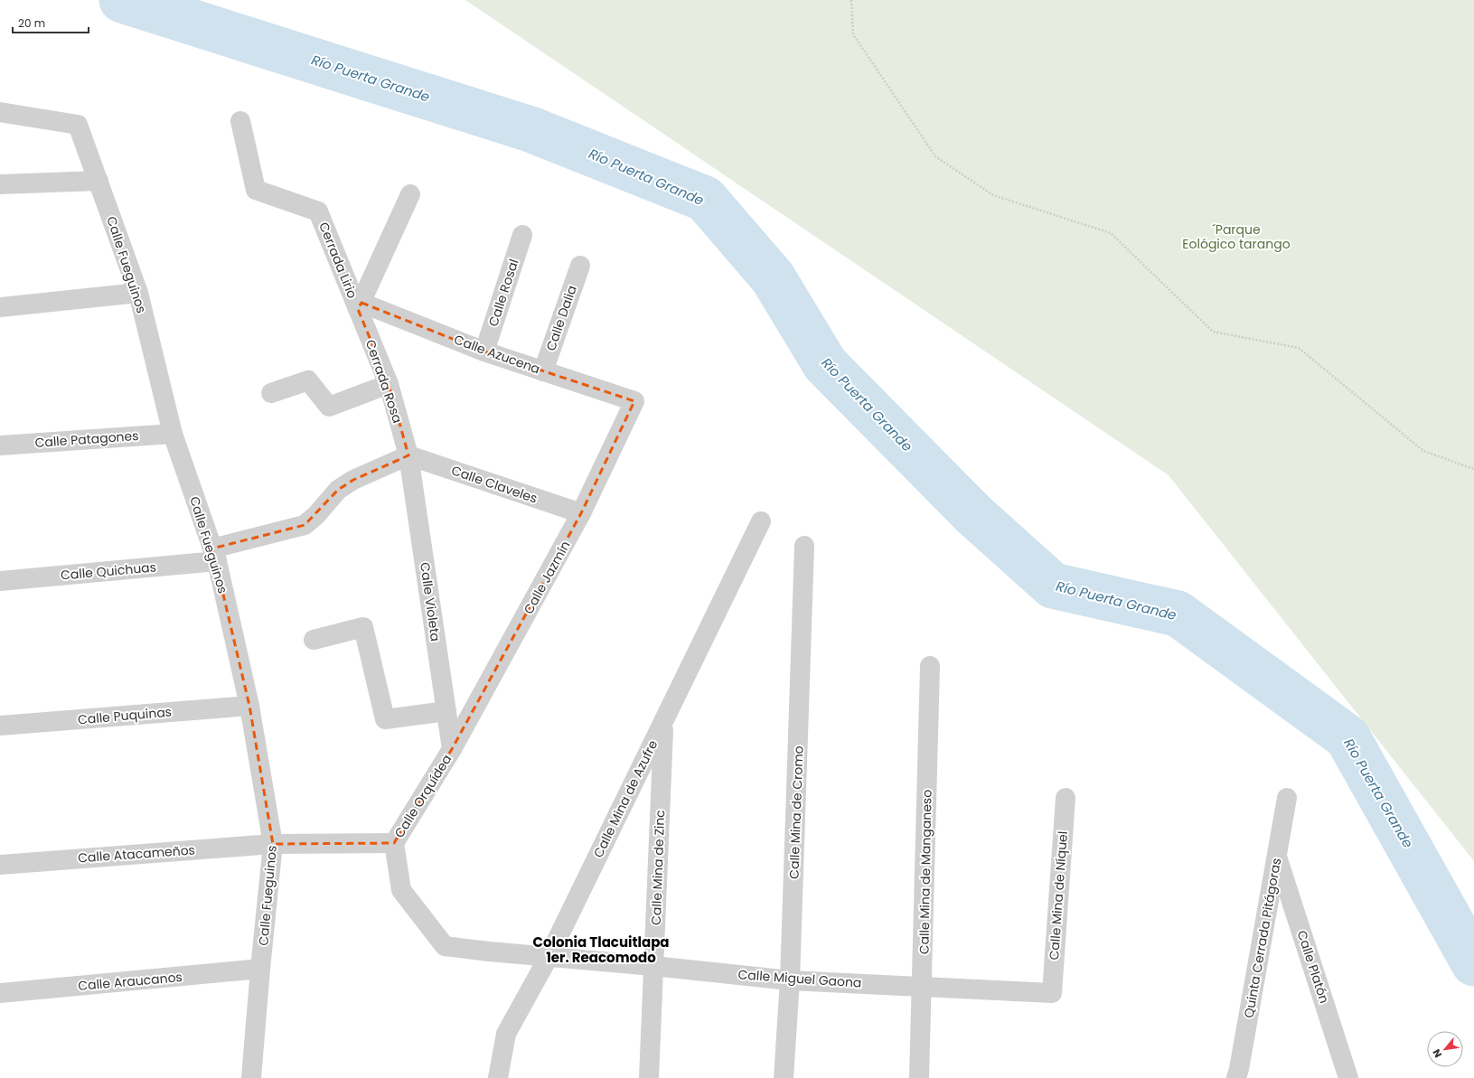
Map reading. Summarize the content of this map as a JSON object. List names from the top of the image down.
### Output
{
  "streets": {
    "street": [
      "Cerrada Lirio",
      "Calle Fueguinos",
      "Calle Rosal",
      "Calle Dalia",
      "Calle Azucena",
      "Cerrada Rosa",
      "Calle Patagones",
      "Calle Claveles",
      "Calle Quichuas",
      "Calle Jazmín",
      "Calle Violeta",
      "Calle Puquinas",
      "Calle Orquídea",
      "Calle Mina de Azufre",
      "Calle Mina de Cromo",
      "Calle Atacameños",
      "Calle Mina de Zinc",
      "Calle Mina de Manganeso",
      "Calle Mina de Níquel",
      "Quinta Cerrada Pitágoras",
      "Calle Platón",
      "Calle Miguel Gaona",
      "Calle Araucanos"
    ]
  },
  "crossings": [
    ["Cerrada Lirio", "Calle Azucena"],
    ["Cerrada Lirio", "Cerrada Rosa"],
    ["Calle Fueguinos", "Calle Patagones"],
    ["Calle Fueguinos", "Calle Quichuas"],
    ["Calle Fueguinos", "Calle Puquinas"],
    ["Calle Fueguinos", "Calle Atacameños"],
    ["Calle Fueguinos", "Calle Araucanos"],
    ["Calle Rosal", "Calle Azucena"],
    ["Calle Dalia", "Calle Azucena"],
    ["Calle Azucena", "Cerrada Rosa"],
    ["Calle Azucena", "Calle Jazmín"],
    ["Cerrada Rosa", "Calle Claveles"],
    ["Cerrada Rosa", "Calle Quichuas"],
    ["Cerrada Rosa", "Calle Violeta"],
    ["Calle Claveles", "Calle Quichuas"],
    ["Calle Claveles", "Calle Jazmín"],
    ["Calle Claveles", "Calle Violeta"],
    ["Calle Quichuas", "Calle Violeta"],
    ["Calle Jazmín", "Calle Violeta"],
    ["Calle Jazmín", "Calle Orquídea"],
    ["Calle Violeta", "Calle Orquídea"],
    ["Calle Orquídea", "Calle Atacameños"],
    ["Calle Orquídea", "Calle Miguel Gaona"],
    ["Calle Mina de Azufre", "Calle Mina de Zinc"],
    ["Calle Mina de Azufre", "Calle Miguel Gaona"],
    ["Calle Mina de Cromo", "Calle Miguel Gaona"],
    ["Calle Atacameños", "Calle Miguel Gaona"],
    ["Calle Mina de Zinc", "Calle Miguel Gaona"],
    ["Calle Mina de Manganeso", "Calle Miguel Gaona"],
    ["Calle Mina de Níquel", "Calle Miguel Gaona"],
    ["Quinta Cerrada Pitágoras", "Calle Platón"]
  ],
  "districts": ["Colonia Tlacuitlapa 1er. Reacomodo"],
  "water": ["Río Puerta Grande"],
  "parks": ["´Parque Eológico tarango"],
  "scale_bar": "20 m",
  "north": "bottom left"
}
